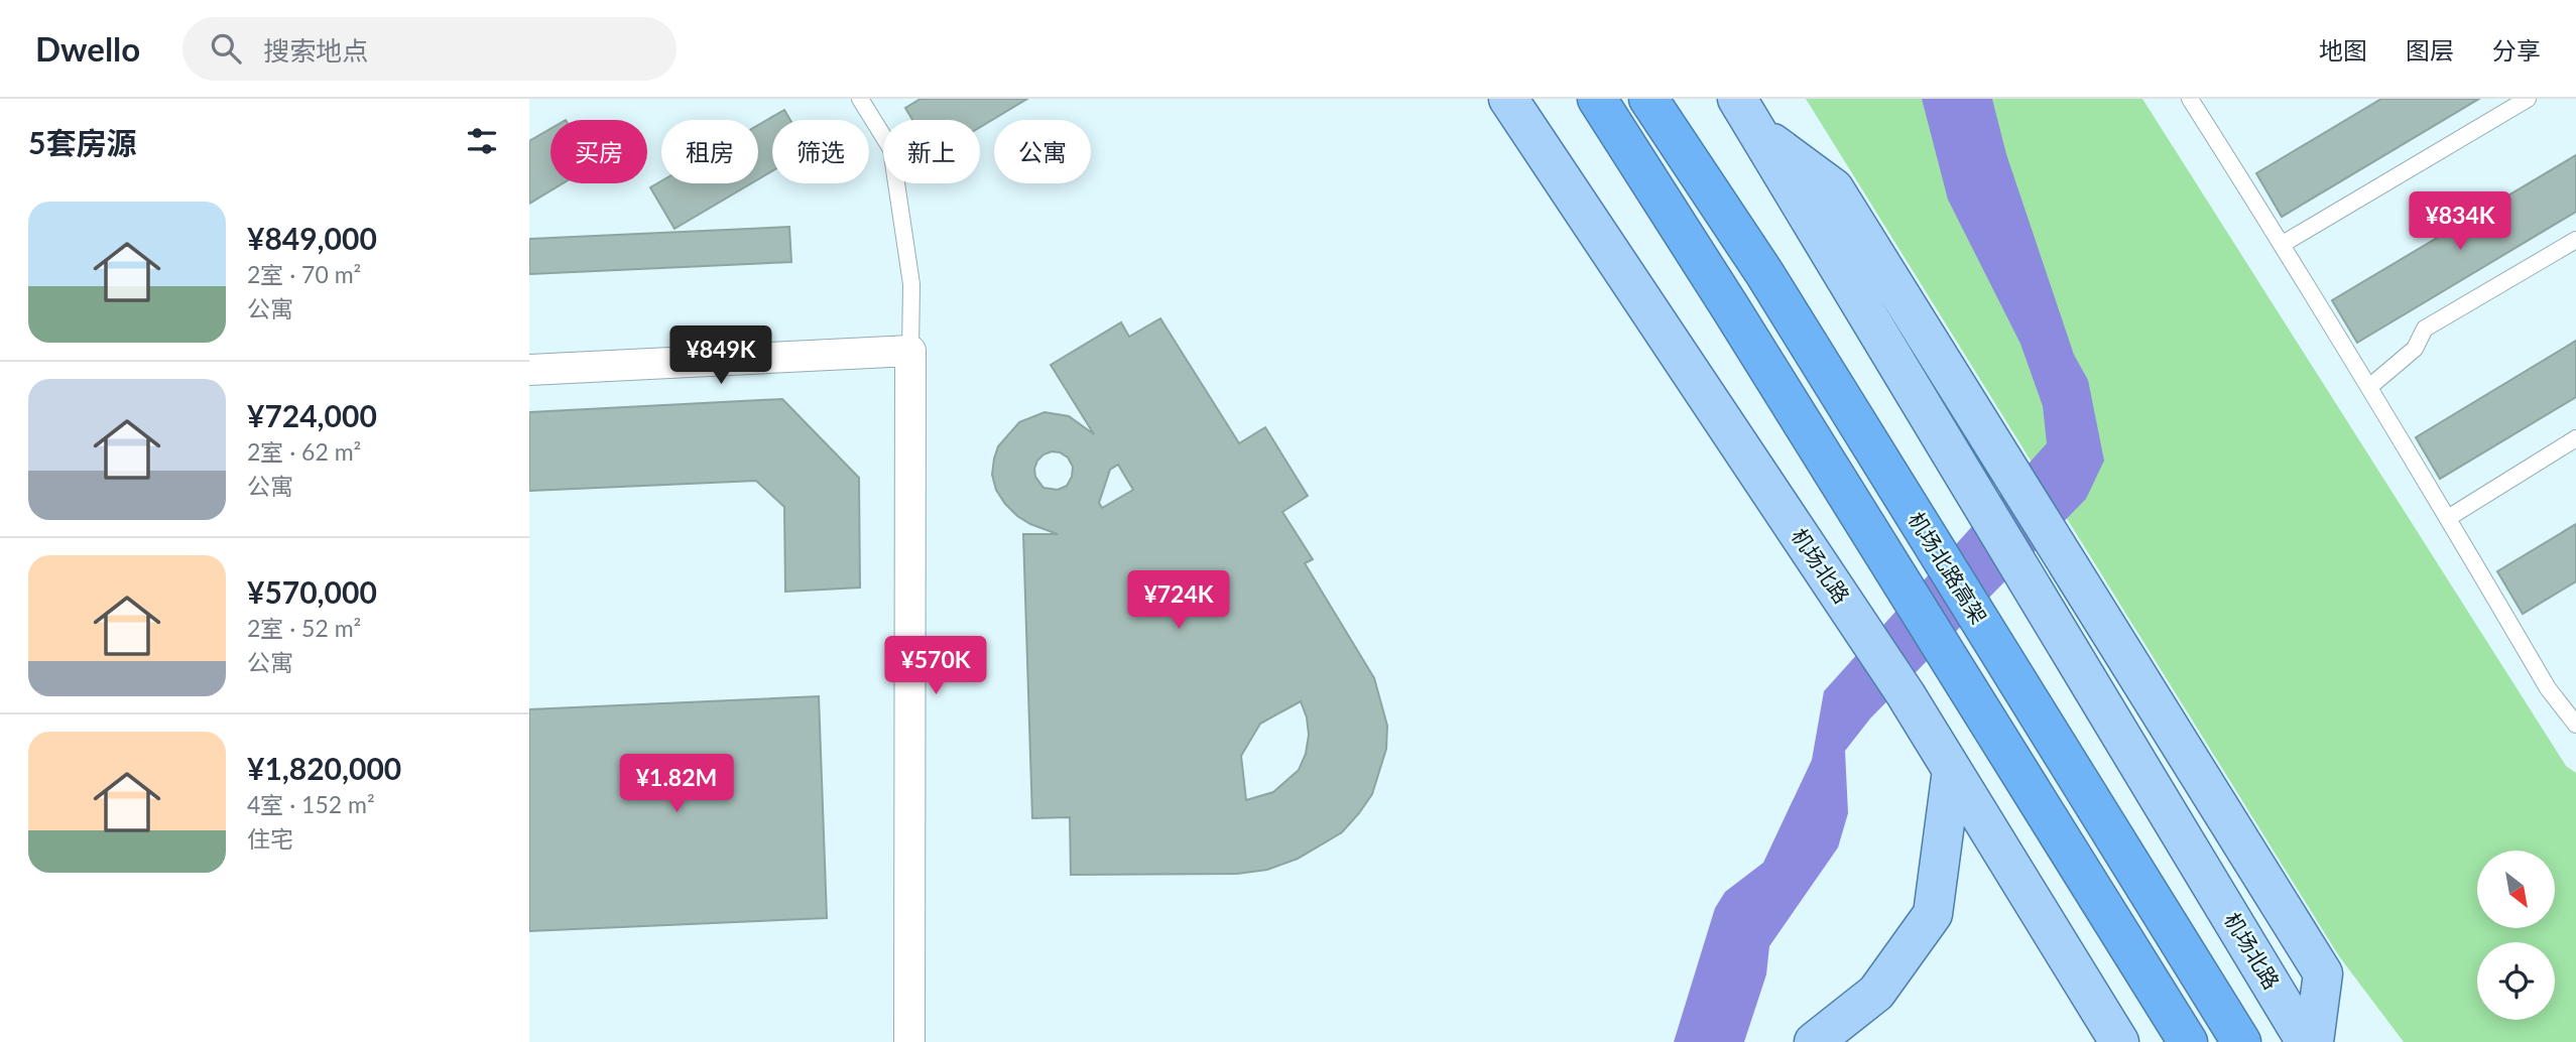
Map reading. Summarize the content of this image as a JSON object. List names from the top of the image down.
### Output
{
  "streets": {
    "highway": ["机场北路高架"],
    "main road": ["机场北路"]
  },
  "north": "bottom right",
  "page": {
    "header": "Dwello",
    "search": "搜索地点",
    "nav": ["地图", "图层", "分享"],
    "heading": "5套房源",
    "chip": [
      "买房",
      "租房",
      "筛选",
      "新上",
      "公寓"
    ],
    "list": [
      {
        "name": "¥849,000",
        "note": "2室 · 70 m² · 公寓"
      },
      {
        "name": "¥724,000",
        "note": "2室 · 62 m² · 公寓"
      },
      {
        "name": "¥570,000",
        "note": "2室 · 52 m² · 公寓"
      },
      {
        "name": "¥1,820,000",
        "note": "4室 · 152 m² · 住宅"
      }
    ],
    "price": [
      "¥834K",
      "¥849K",
      "¥724K",
      "¥570K",
      "¥1.82M"
    ]
  }
}
